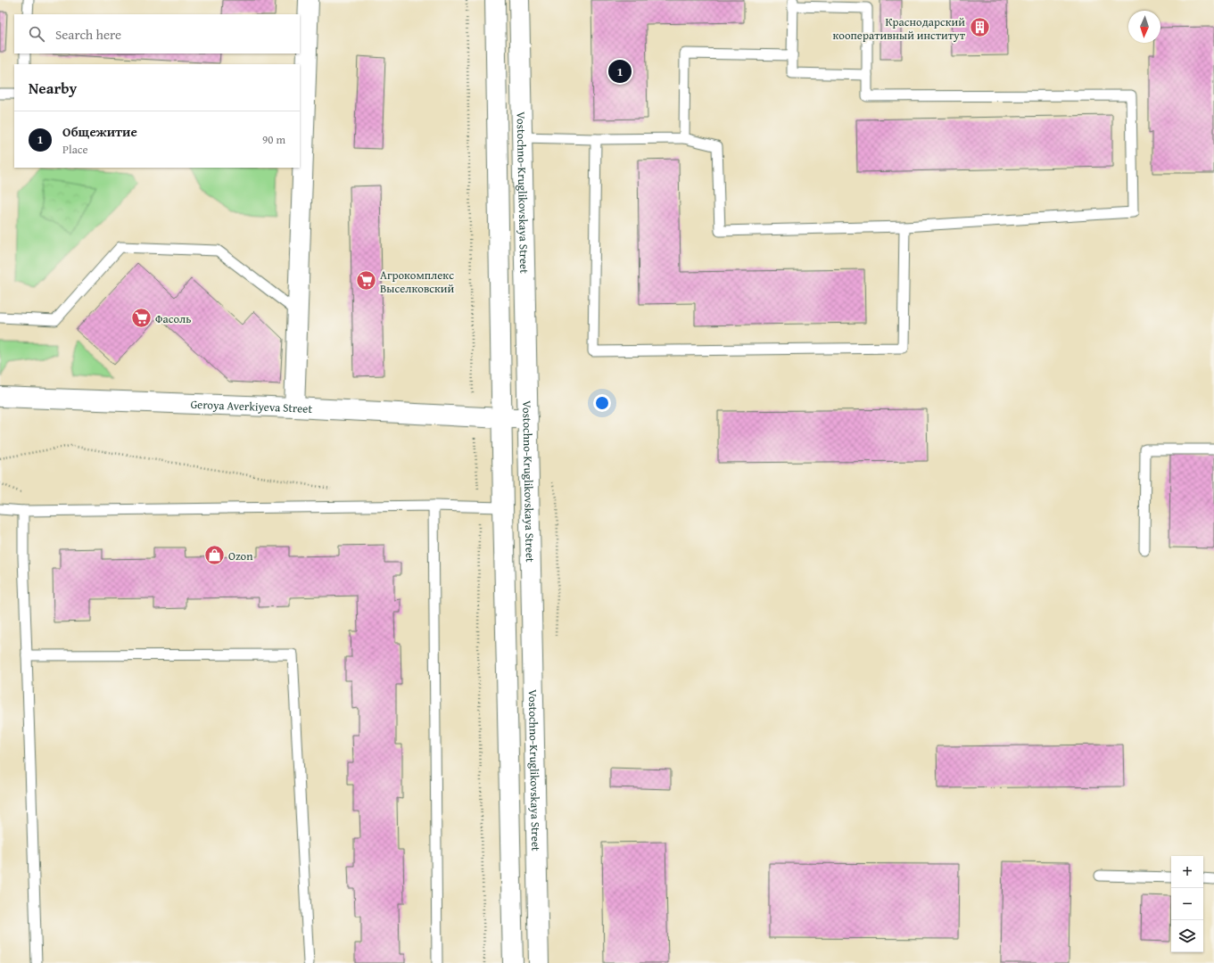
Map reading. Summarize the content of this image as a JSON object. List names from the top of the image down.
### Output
{
  "streets": {
    "street": ["Vostochno-Kruglikovskaya Street", "Geroya Averkiyeva Street"]
  },
  "crossings": [
    ["Vostochno-Kruglikovskaya Street", "Geroya Averkiyeva Street"]
  ],
  "places": {
    "building": ["Краснодарский кооперативный институт"],
    "supermarket": ["Агрокомплекс Выселковский", "Фасоль"],
    "shop": ["Ozon"]
  },
  "north": "bottom",
  "page": {
    "search": "Search here",
    "pins": "1",
    "heading": "Nearby",
    "list": [
      {
        "mark": "1",
        "name": "Общежитие",
        "note": "Place",
        "value": "90 m"
      }
    ],
    "map_buttons": ["+", "−"]
  }
}
